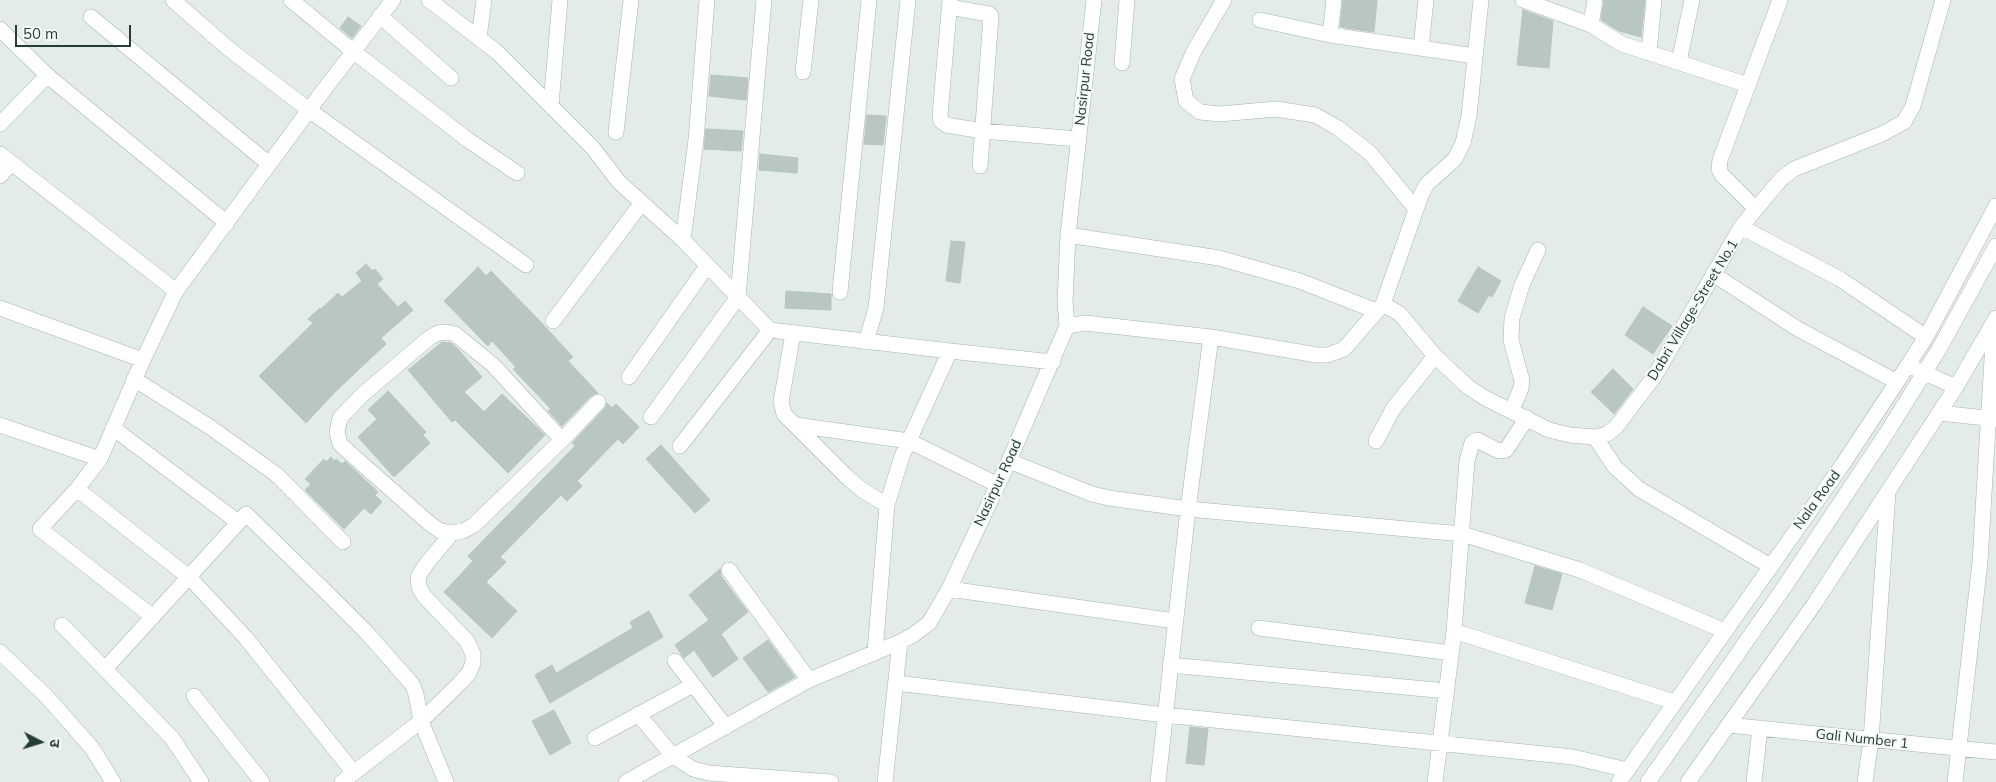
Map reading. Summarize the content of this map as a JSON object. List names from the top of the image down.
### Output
{
  "streets": {
    "street": [
      "Nasirpur Road",
      "Dabri Village-Street No.1",
      "Nala Road",
      "Gali Number 1"
    ]
  },
  "crossings": [
    ["Nasirpur Road", "Dabri Village-Street No.1"]
  ],
  "scale_bar": "50 m",
  "north": "right"
}
